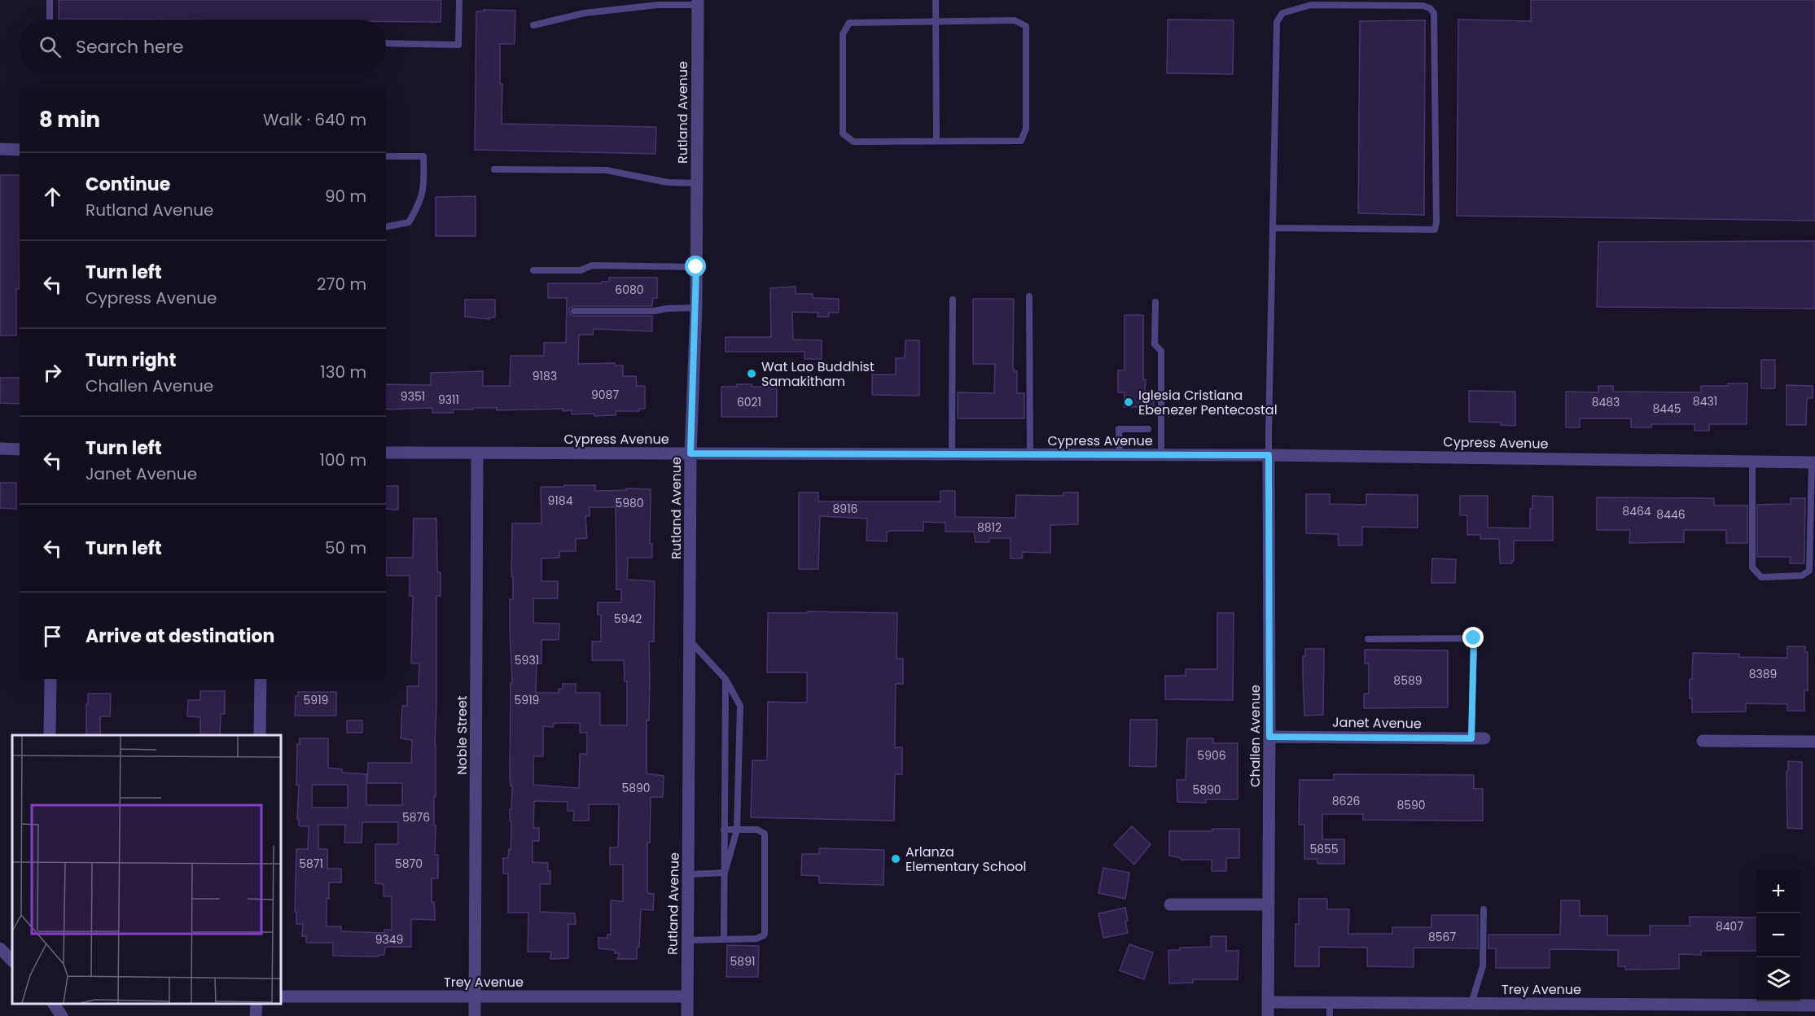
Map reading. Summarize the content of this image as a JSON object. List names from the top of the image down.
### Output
{
  "streets": {
    "street": [
      "Rutland Avenue",
      "Cypress Avenue",
      "Janet Avenue",
      "Noble Street",
      "Challen Avenue",
      "Trey Avenue"
    ]
  },
  "crossings": [
    ["Rutland Avenue", "Cypress Avenue"],
    ["Rutland Avenue", "Trey Avenue"],
    ["Cypress Avenue", "Noble Street"],
    ["Cypress Avenue", "Challen Avenue"],
    ["Janet Avenue", "Challen Avenue"],
    ["Noble Street", "Trey Avenue"],
    ["Challen Avenue", "Trey Avenue"]
  ],
  "places": ["Wat Lao Buddhist Samakitham", "Iglesia Cristiana Ebenezer Pentecostal", "Arlanza Elementary School"],
  "house_numbers": [
    "6080",
    "9183",
    "9087",
    "9351",
    "9311",
    "8431",
    "6021",
    "8483",
    "8445",
    "9184",
    "5980",
    "8916",
    "8464",
    "8446",
    "8812",
    "5942",
    "5931",
    "8389",
    "8589",
    "5919",
    "5919",
    "5906",
    "5890",
    "5890",
    "8626",
    "8590",
    "5876",
    "5855",
    "5871",
    "5870",
    "8407",
    "8567",
    "9349",
    "5891"
  ],
  "page": {
    "search": "Search here",
    "heading": ["8 min", "Walk · 640 m"],
    "list": [
      ["Continue", "Rutland Avenue", "90 m"],
      ["Turn left", "Cypress Avenue", "270 m"],
      ["Turn right", "Challen Avenue", "130 m"],
      ["Turn left", "Janet Avenue", "100 m"],
      ["Turn left", "50 m"],
      "Arrive at destination"
    ],
    "map_buttons": ["+", "−"]
  }
}
